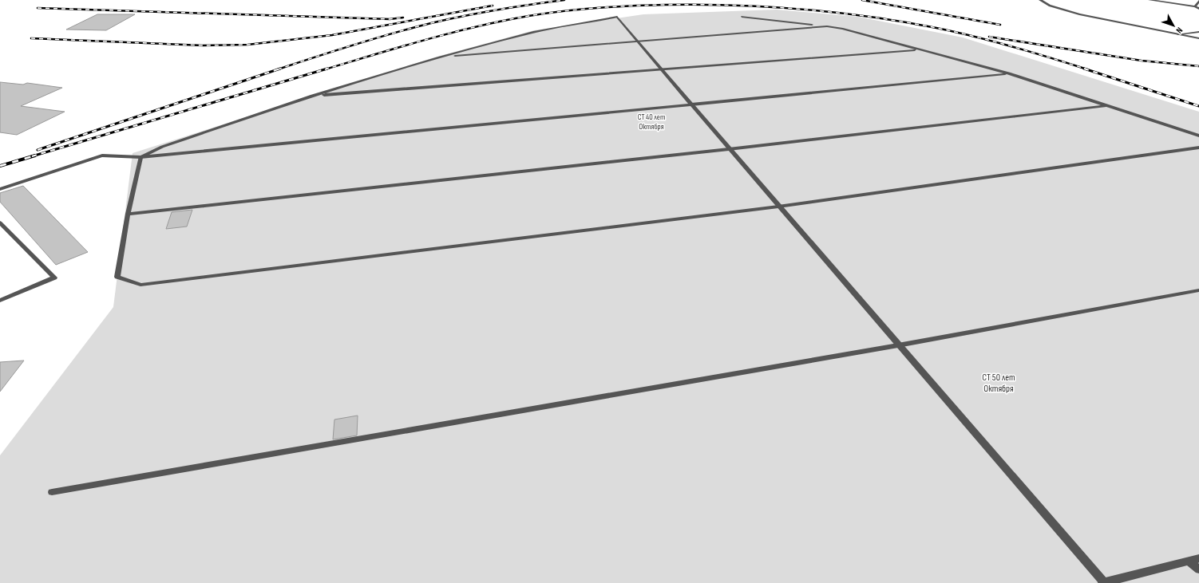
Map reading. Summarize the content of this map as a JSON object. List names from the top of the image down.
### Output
{
  "parks": ["СТ 40 лет Октября", "СТ 50 лет Октября"],
  "north": "bottom right"
}
